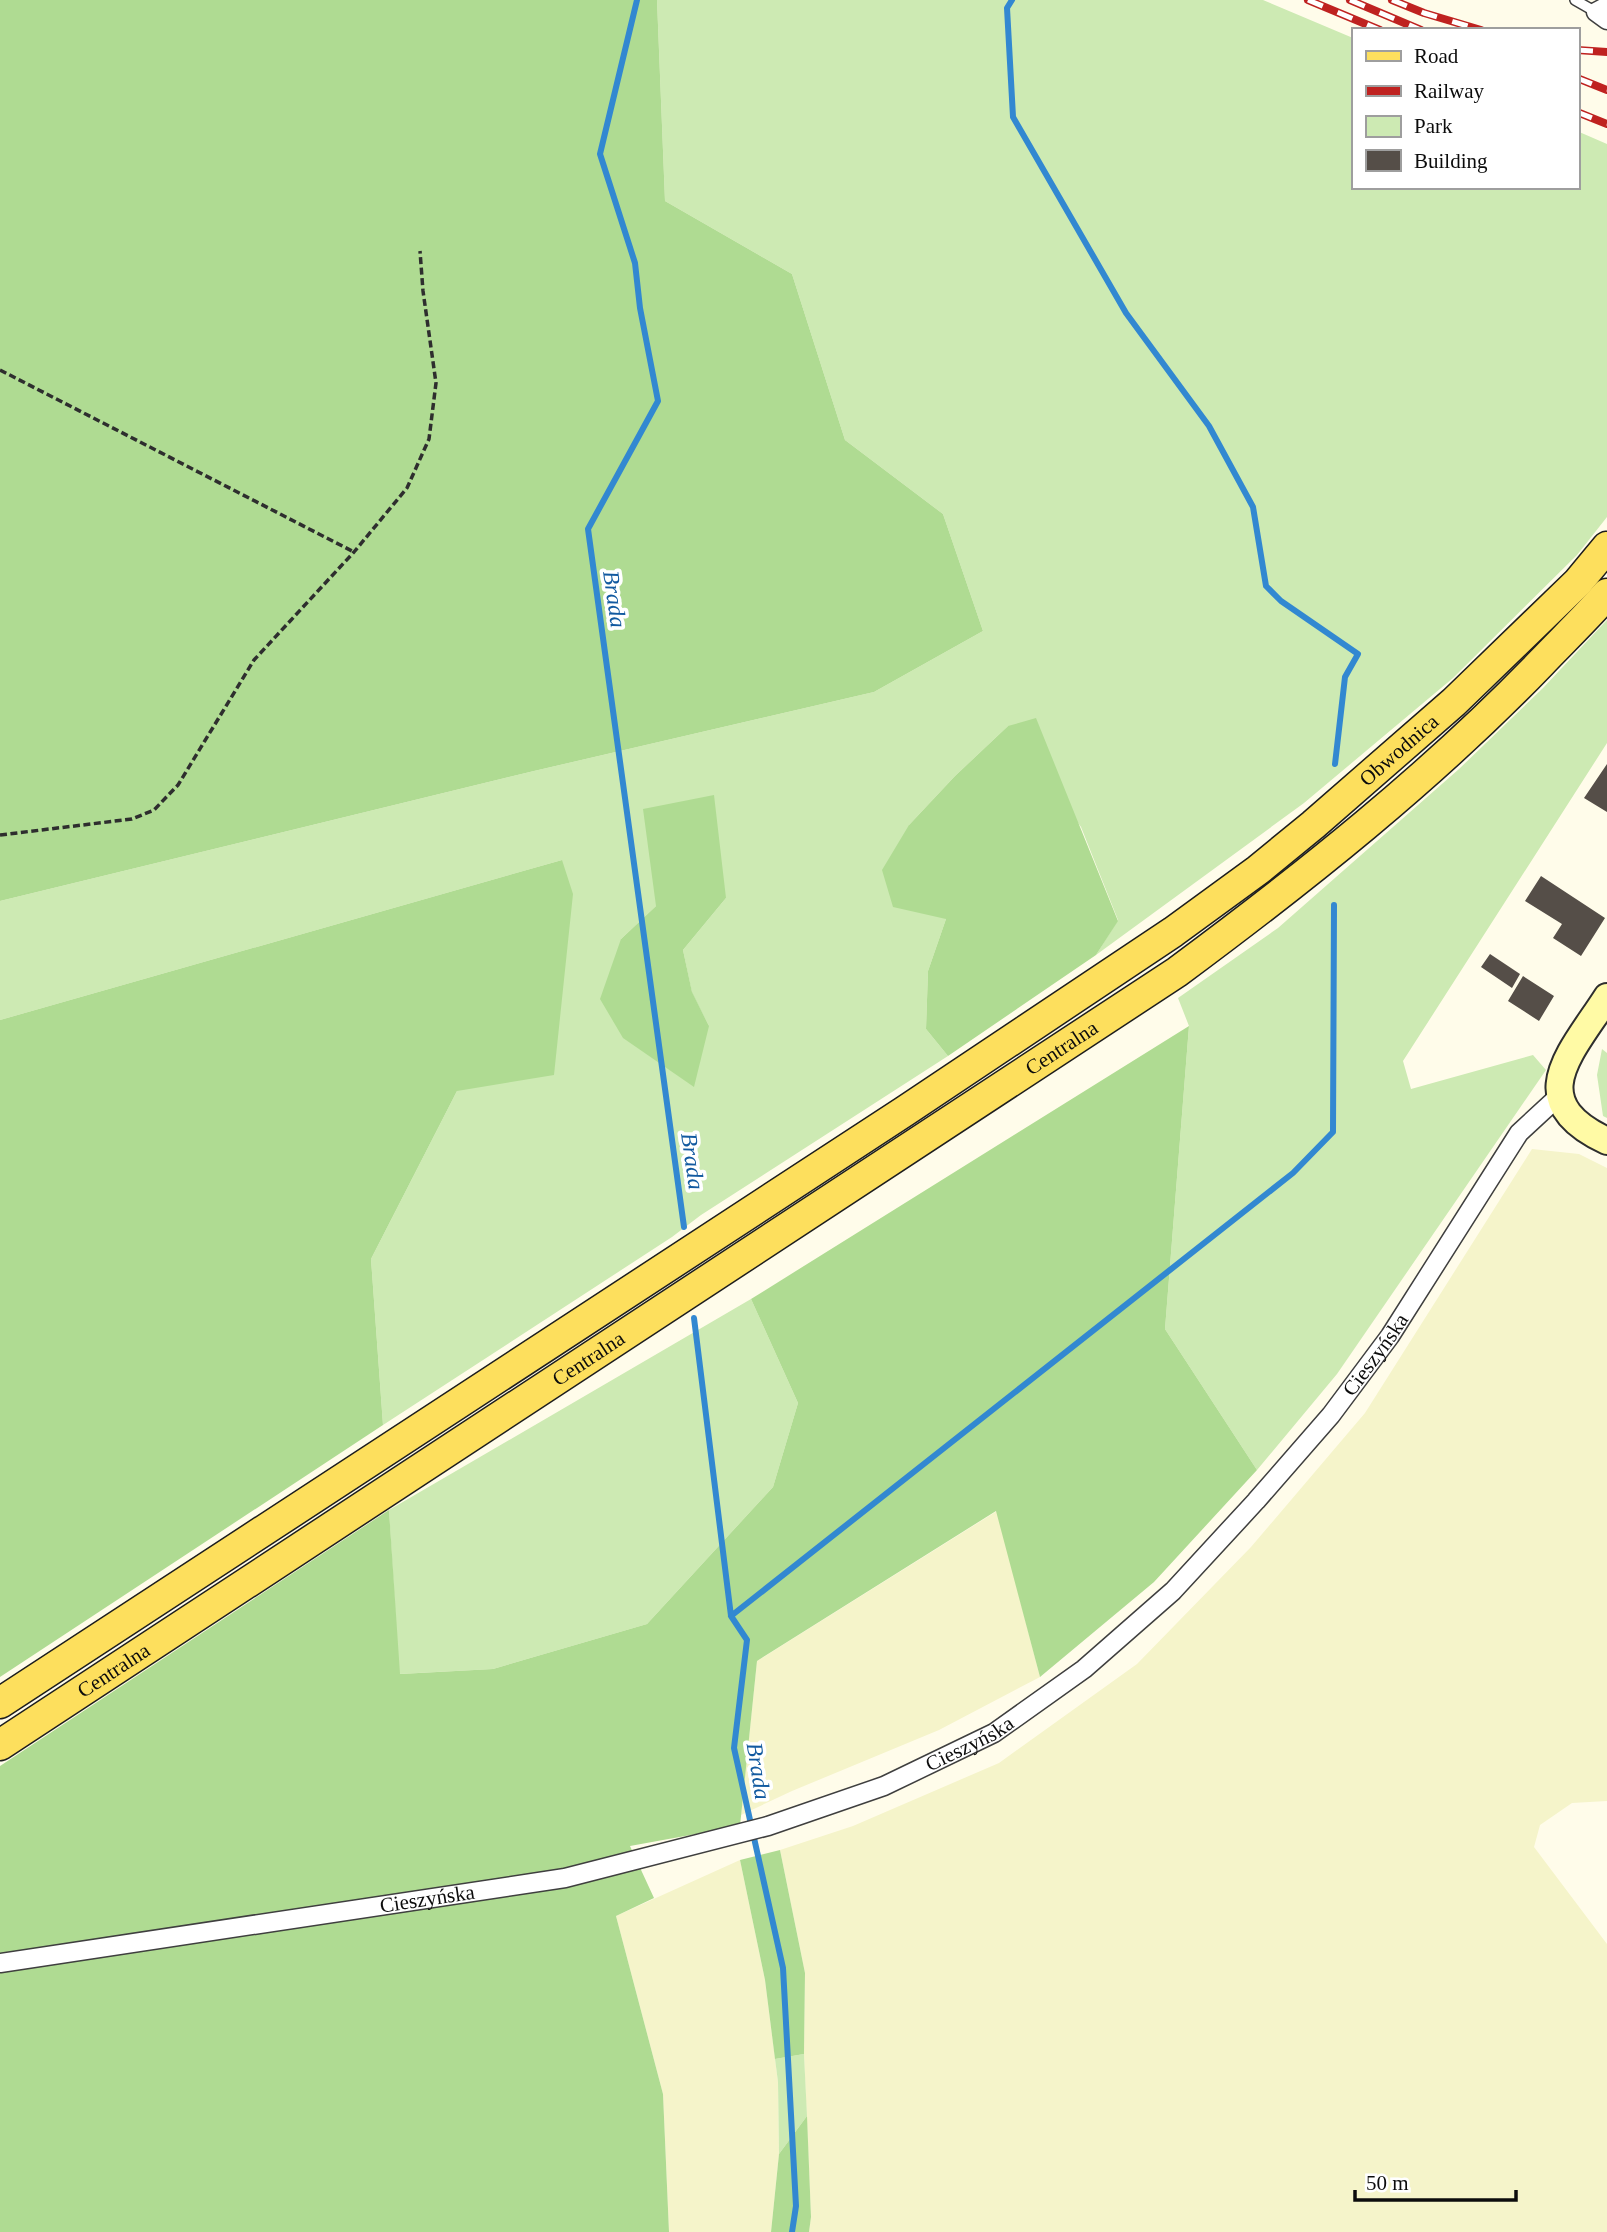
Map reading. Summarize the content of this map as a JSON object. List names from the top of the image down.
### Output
{
  "streets": {
    "main road": ["Obwodnica", "Centralna"],
    "street": ["Cieszyńska"]
  },
  "crossings": [
    ["Obwodnica", "Centralna"]
  ],
  "water": ["Brada"],
  "legend": [
    "Road",
    "Railway",
    "Park",
    "Building"
  ],
  "scale_bar": "50 m"
}
